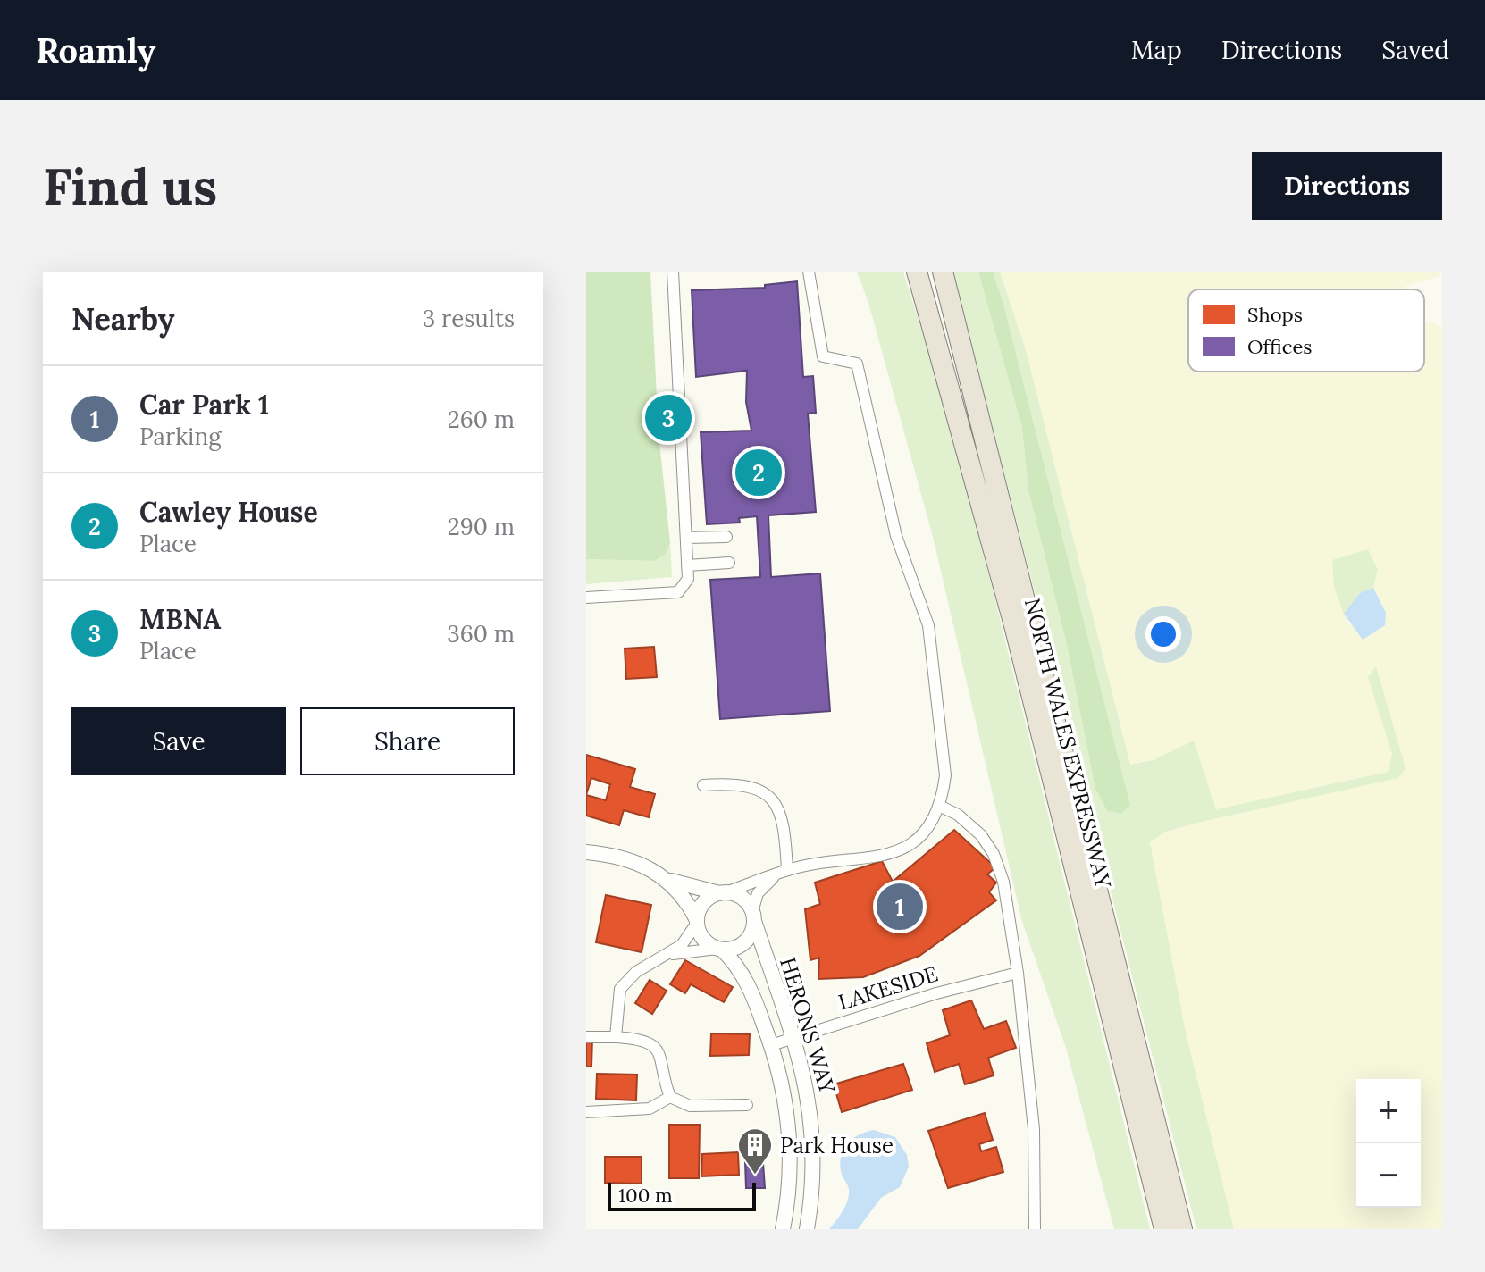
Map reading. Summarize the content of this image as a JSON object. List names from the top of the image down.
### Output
{
  "streets": {
    "highway": ["NORTH WALES EXPRESSWAY"],
    "street": ["LAKESIDE", "HERONS WAY"]
  },
  "crossings": [
    ["LAKESIDE", "HERONS WAY"]
  ],
  "places": {
    "building": ["Park House"]
  },
  "legend": ["Shops", "Offices"],
  "scale_bar": "100 m",
  "page": {
    "header": "Roamly",
    "nav": ["Map", "Directions", "Saved"],
    "buttons": [
      "Directions",
      ["Save", "Share"]
    ],
    "title": "Find us",
    "heading": ["Nearby", "3 results"],
    "list": [
      {
        "mark": "1",
        "name": "Car Park 1",
        "note": "Parking",
        "value": "260 m"
      },
      {
        "mark": "2",
        "name": "Cawley House",
        "note": "Place",
        "value": "290 m"
      },
      {
        "mark": "3",
        "name": "MBNA",
        "note": "Place",
        "value": "360 m"
      }
    ],
    "pins": ["3", "2", "1"],
    "map_buttons": ["+", "−"],
    "scale": "100 m"
  }
}
